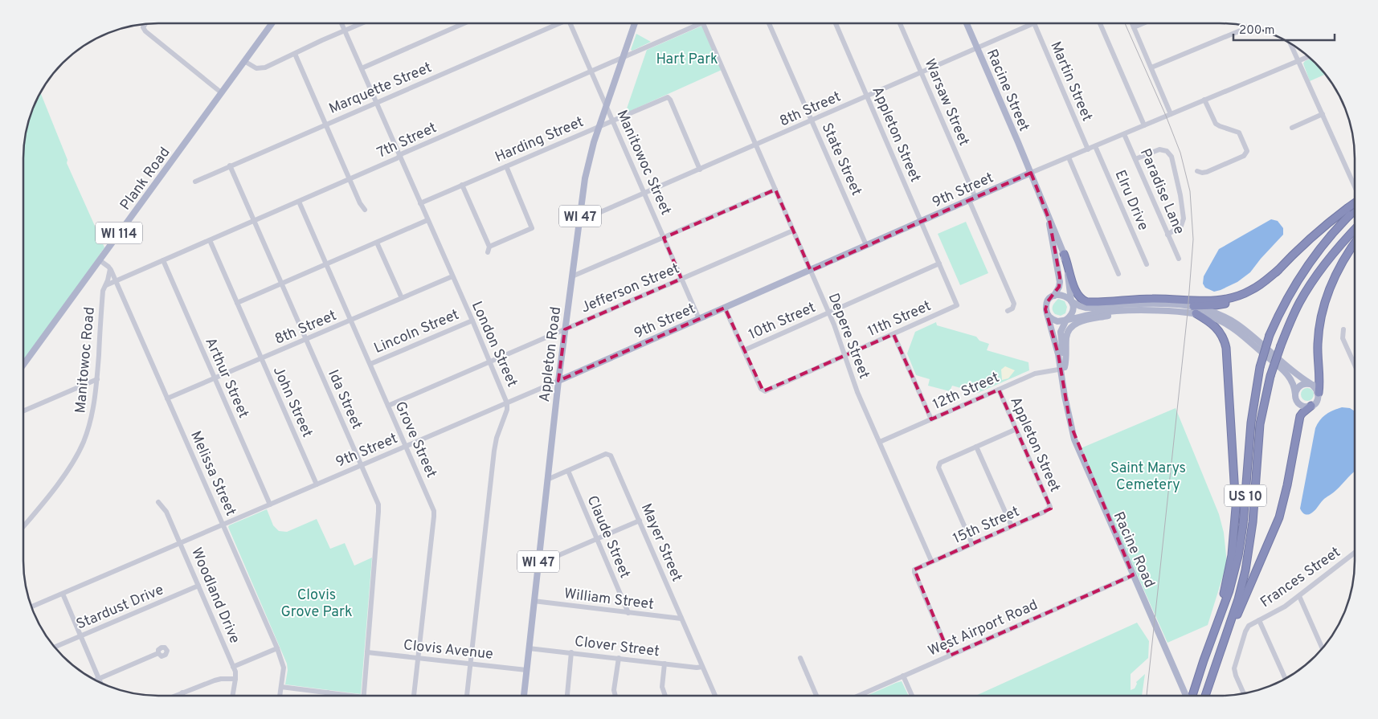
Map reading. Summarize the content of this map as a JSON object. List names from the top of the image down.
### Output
{
  "streets": {
    "highway": ["US 10"],
    "main road": [
      "Racine Street",
      "Plank Road",
      "9th Street",
      "WI 47",
      "WI 114",
      "Appleton Road",
      "Racine Road"
    ],
    "street": [
      "Martin Street",
      "Marquette Street",
      "Warsaw Street",
      "8th Street",
      "Appleton Street",
      "Harding Street",
      "7th Street",
      "State Street",
      "Manitowoc Street",
      "Paradise Lane",
      "Elru Drive",
      "Jefferson Street",
      "11th Street",
      "10th Street",
      "Lincoln Street",
      "Depere Street",
      "London Street",
      "Manitowoc Road",
      "Arthur Street",
      "12th Street",
      "Ida Street",
      "John Street",
      "Grove Street",
      "Melissa Street",
      "15th Street",
      "Claude Street",
      "Mayer Street",
      "Frances Street",
      "Woodland Drive",
      "William Street",
      "Stardust Drive",
      "West Airport Road",
      "Clover Street",
      "Clovis Avenue"
    ]
  },
  "crossings": [
    ["Martin Street", "8th Street"],
    ["Martin Street", "9th Street"],
    ["Marquette Street", "London Street"],
    ["Marquette Street", "Ida Street"],
    ["Racine Street", "8th Street"],
    ["Racine Street", "9th Street"],
    ["Warsaw Street", "8th Street"],
    ["Warsaw Street", "9th Street"],
    ["8th Street", "Appleton Street"],
    ["8th Street", "Harding Street"],
    ["8th Street", "State Street"],
    ["8th Street", "Manitowoc Street"],
    ["8th Street", "Depere Street"],
    ["8th Street", "London Street"],
    ["8th Street", "Appleton Road"],
    ["8th Street", "Arthur Street"],
    ["8th Street", "Ida Street"],
    ["8th Street", "John Street"],
    ["8th Street", "Grove Street"],
    ["8th Street", "Melissa Street"],
    ["Appleton Street", "9th Street"],
    ["Appleton Street", "11th Street"],
    ["Appleton Street", "10th Street"],
    ["Appleton Street", "12th Street"],
    ["Appleton Street", "15th Street"],
    ["Harding Street", "Manitowoc Street"],
    ["Harding Street", "London Street"],
    ["Harding Street", "Appleton Road"],
    ["7th Street", "Manitowoc Street"],
    ["7th Street", "London Street"],
    ["7th Street", "Appleton Road"],
    ["7th Street", "Manitowoc Road"],
    ["7th Street", "Arthur Street"],
    ["7th Street", "Ida Street"],
    ["7th Street", "John Street"],
    ["7th Street", "Grove Street"],
    ["7th Street", "Melissa Street"],
    ["State Street", "9th Street"],
    ["Manitowoc Street", "9th Street"],
    ["Manitowoc Street", "Jefferson Street"],
    ["Manitowoc Street", "Appleton Road"],
    ["Plank Road", "Melissa Street"],
    ["9th Street", "Paradise Lane"],
    ["9th Street", "Elru Drive"],
    ["9th Street", "Depere Street"],
    ["9th Street", "London Street"],
    ["9th Street", "Appleton Road"],
    ["9th Street", "Arthur Street"],
    ["9th Street", "Ida Street"],
    ["9th Street", "John Street"],
    ["9th Street", "Grove Street"],
    ["9th Street", "Melissa Street"],
    ["9th Street", "Woodland Drive"],
    ["Jefferson Street", "Depere Street"],
    ["Jefferson Street", "London Street"],
    ["Jefferson Street", "Appleton Road"],
    ["Jefferson Street", "Grove Street"],
    ["11th Street", "10th Street"],
    ["11th Street", "Depere Street"],
    ["10th Street", "Depere Street"],
    ["Lincoln Street", "London Street"],
    ["Lincoln Street", "Grove Street"],
    ["Depere Street", "12th Street"],
    ["Depere Street", "15th Street"],
    ["London Street", "Clovis Avenue"],
    ["Appleton Road", "Mayer Street"],
    ["Appleton Road", "William Street"],
    ["Appleton Road", "Clover Street"],
    ["Appleton Road", "Clovis Avenue"],
    ["Manitowoc Road", "Melissa Street"],
    ["12th Street", "Racine Road"],
    ["Ida Street", "Clovis Avenue"],
    ["Grove Street", "Clovis Avenue"],
    ["Claude Street", "Mayer Street"],
    ["Claude Street", "William Street"],
    ["Mayer Street", "William Street"],
    ["Mayer Street", "Clover Street"],
    ["Racine Road", "West Airport Road"],
    ["Woodland Drive", "Stardust Drive"]
  ],
  "parks": ["Hart Park", "Saint Marys Cemetery", "Clovis Grove Park"],
  "scale_bar": "200 m"
}
